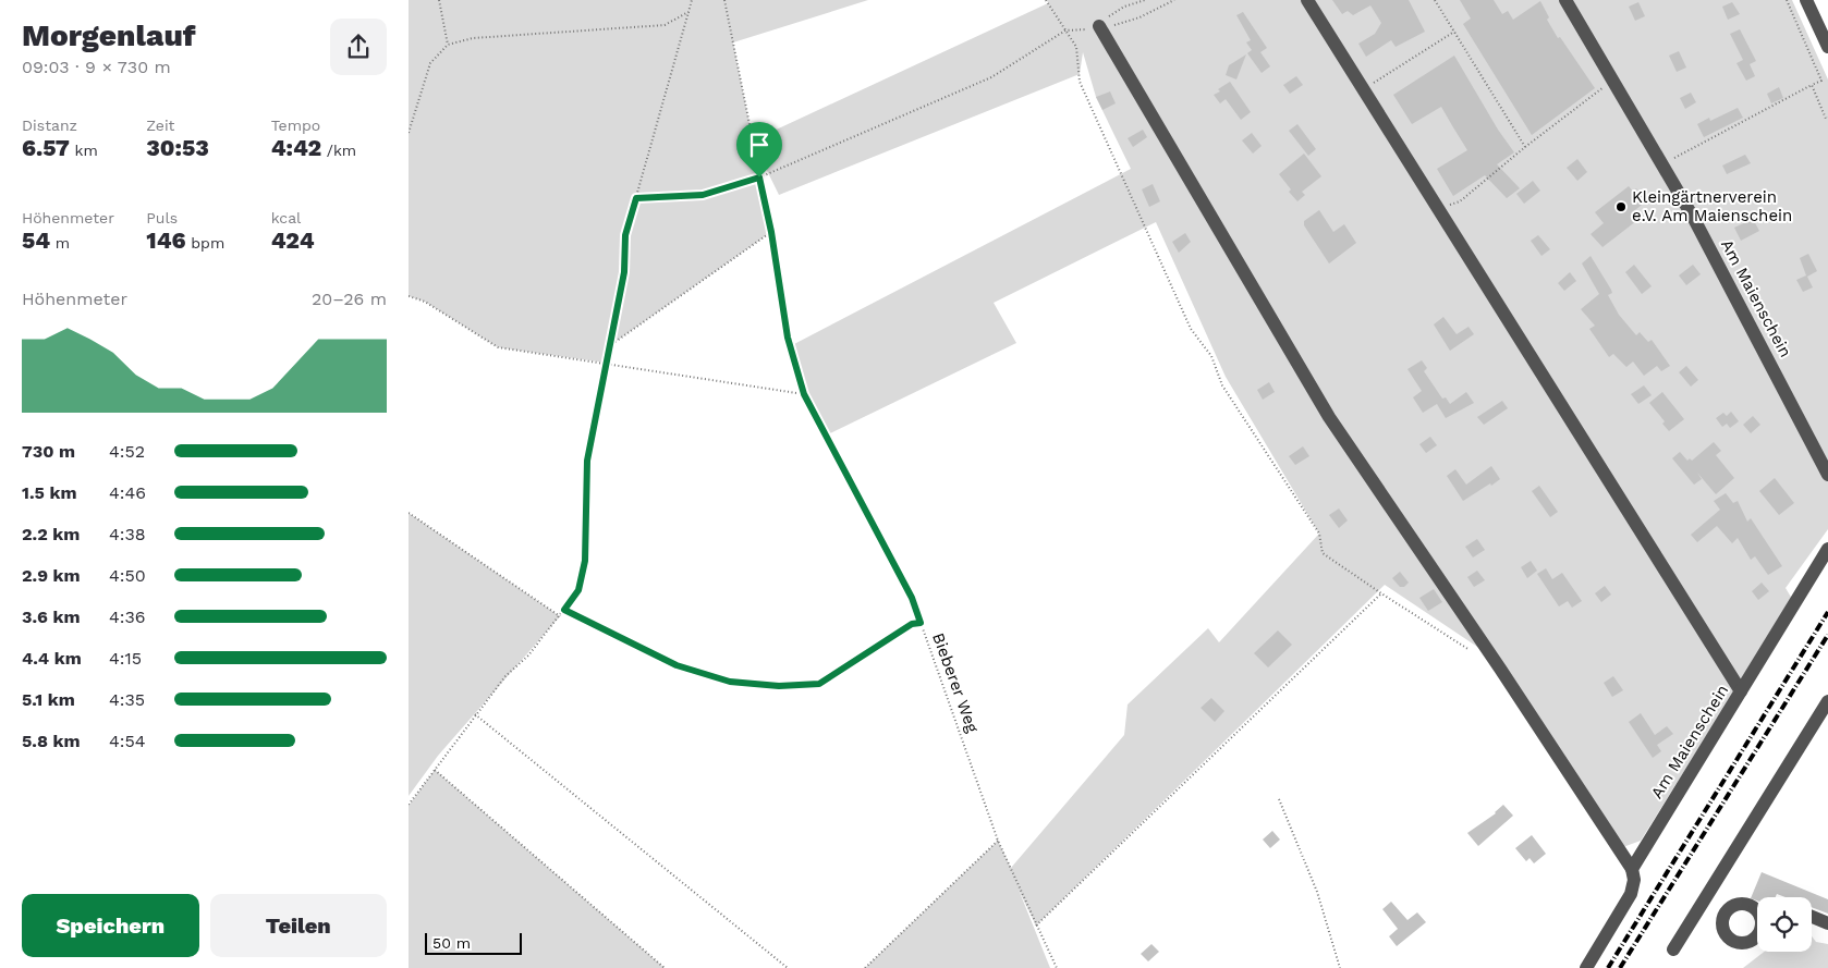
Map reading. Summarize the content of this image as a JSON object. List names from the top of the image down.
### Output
{
  "streets": {
    "street": ["Am Maienschein"],
    "path": ["Bieberer Weg"]
  },
  "places": ["Kleingärtnerverein e.V. Am Maienschein"],
  "scale_bar": "50 m",
  "page": {
    "heading": ["Morgenlauf", "09:03 · 9 × 730 m"],
    "stats": [
      ["Distanz", "6.57 km"],
      ["Zeit", "30:53"],
      ["Tempo", "4:42 /km"],
      ["Höhenmeter", "54 m"],
      ["Puls", "146 bpm"],
      ["kcal", "424"]
    ],
    "chart": ["Höhenmeter", "20–26 m"],
    "list": [
      {
        "name": "730 m",
        "note": "4:52"
      },
      {
        "name": "1.5 km",
        "note": "4:46"
      },
      {
        "name": "2.2 km",
        "note": "4:38"
      },
      {
        "name": "2.9 km",
        "note": "4:50"
      },
      {
        "name": "3.6 km",
        "note": "4:36"
      },
      {
        "name": "4.4 km",
        "note": "4:15"
      },
      {
        "name": "5.1 km",
        "note": "4:35"
      },
      {
        "name": "5.8 km",
        "note": "4:54"
      }
    ],
    "buttons": ["Speichern", "Teilen"],
    "scale": "50 m"
  }
}
